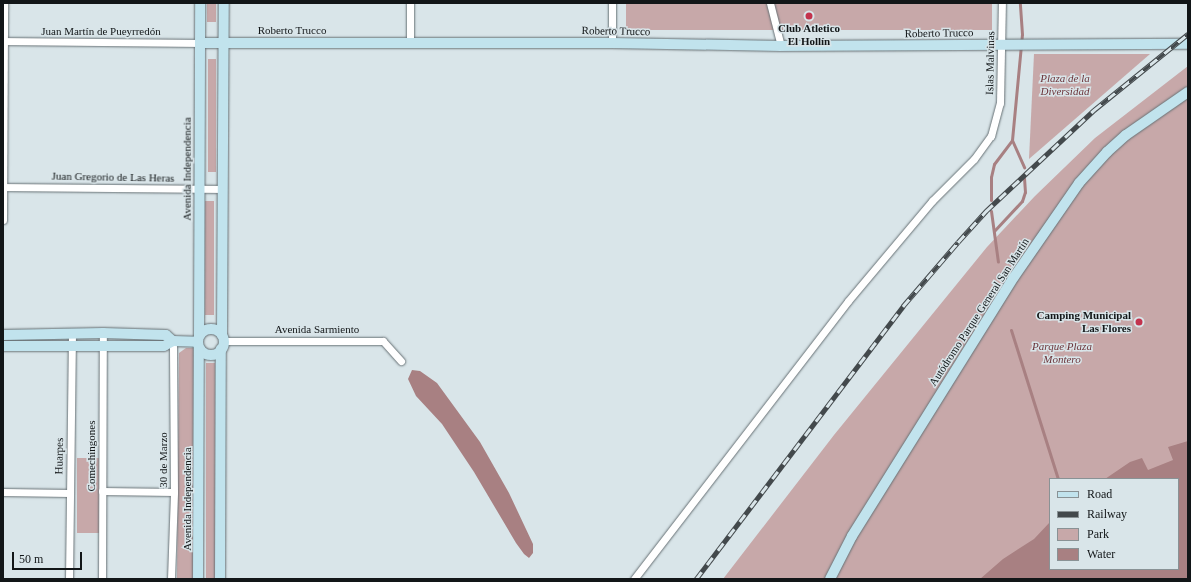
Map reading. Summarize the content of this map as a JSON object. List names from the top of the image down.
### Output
{
  "streets": {
    "main road": ["Roberto Trucco", "Avenida Independencia", "Autódromo Parque General San Martín"],
    "street": [
      "Juan Martín de Pueyrredón",
      "Islas Malvinas",
      "Juan Gregorio de Las Heras",
      "Avenida Sarmiento",
      "Huarpes",
      "Comechingones",
      "30 de Marzo"
    ]
  },
  "crossings": [
    ["Roberto Trucco", "Juan Martín de Pueyrredón"],
    ["Roberto Trucco", "Islas Malvinas"],
    ["Roberto Trucco", "Avenida Independencia"],
    ["Juan Martín de Pueyrredón", "Avenida Independencia"],
    ["Avenida Independencia", "Juan Gregorio de Las Heras"],
    ["Avenida Independencia", "Avenida Sarmiento"]
  ],
  "parks": ["Plaza de la Diversidad", "Parque Plaza Montero"],
  "places": ["Club Atletico El Hollín", "Camping Municipal Las Flores"],
  "legend": [
    "Road",
    "Railway",
    "Park",
    "Water"
  ],
  "scale_bar": "50 m"
}
